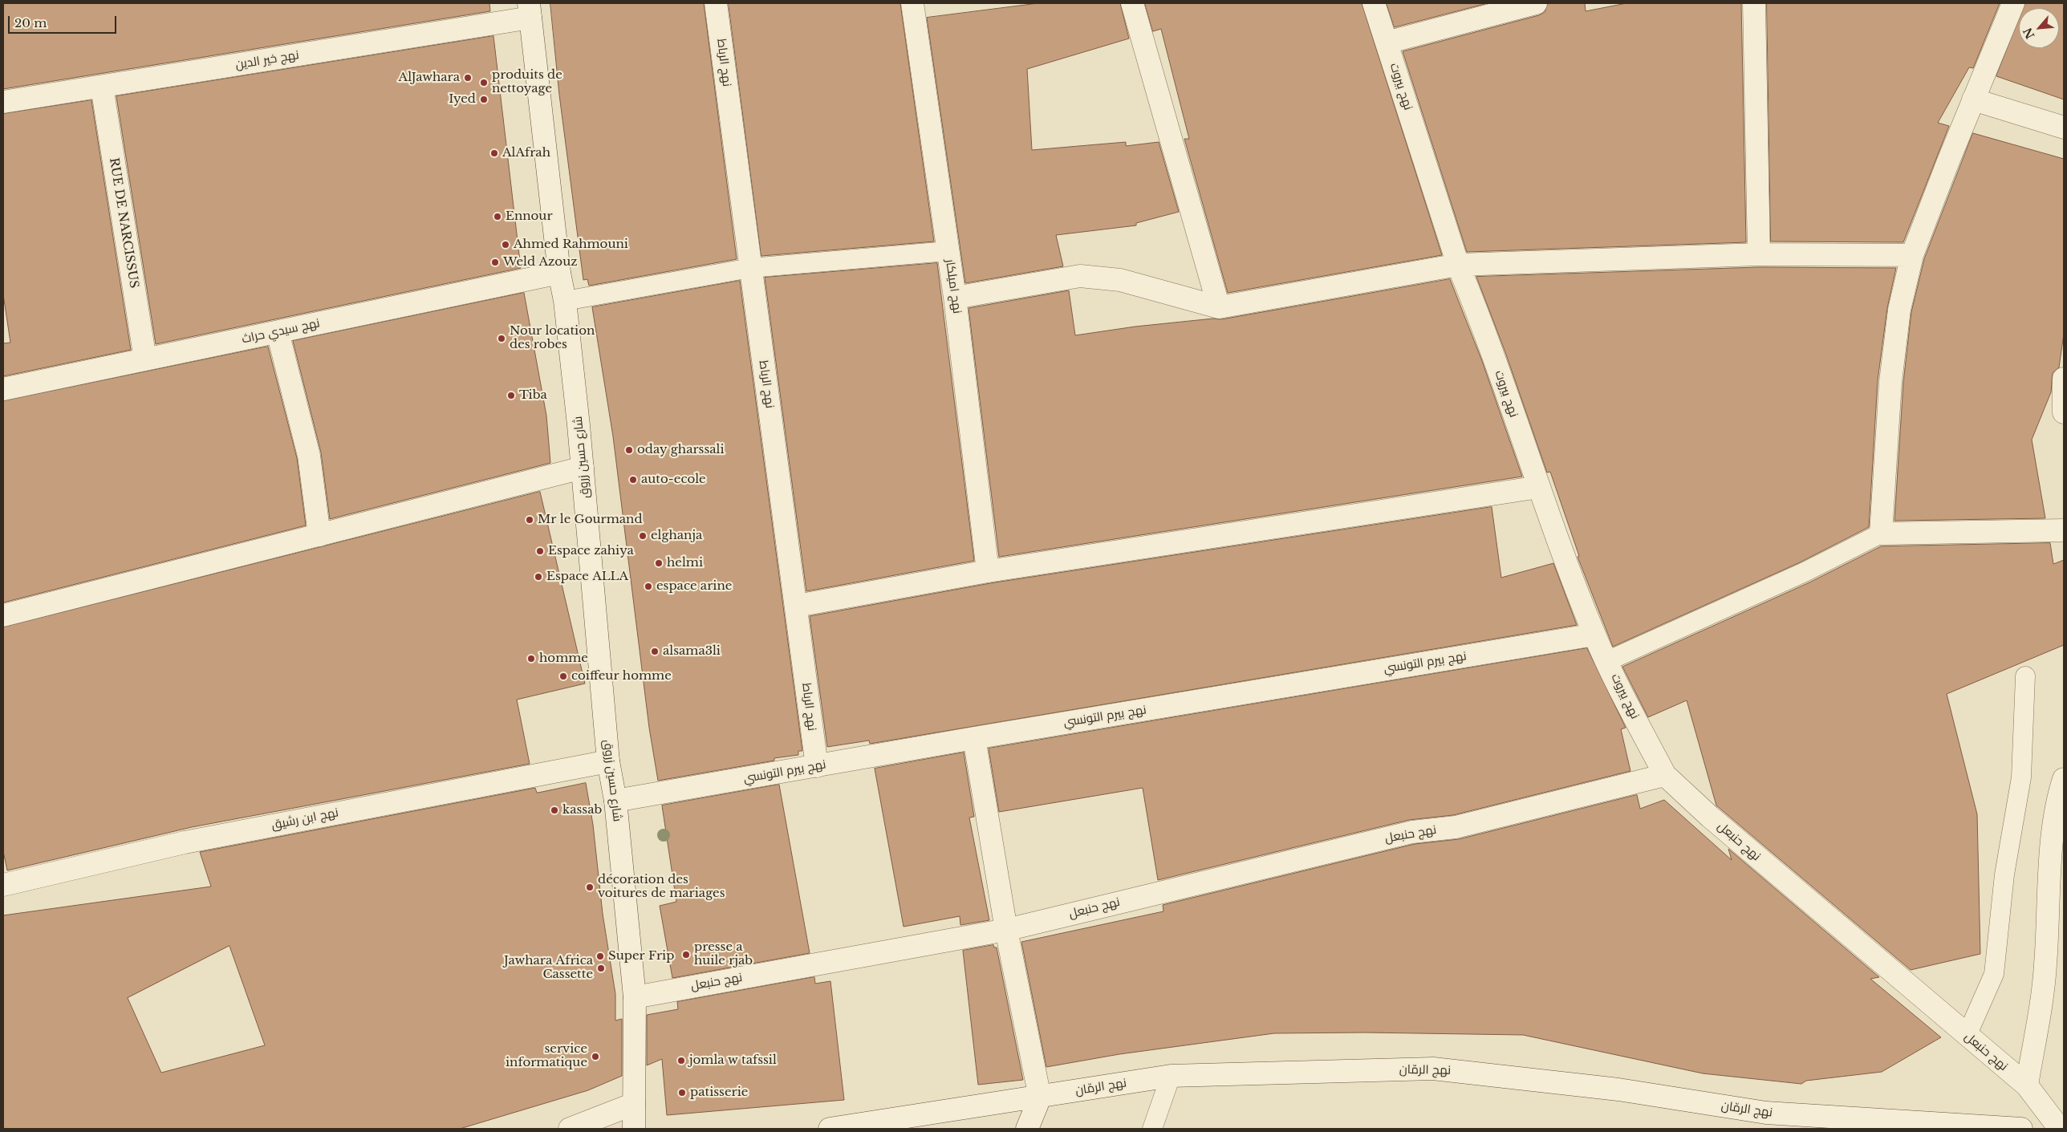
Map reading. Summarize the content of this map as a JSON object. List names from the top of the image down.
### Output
{
  "streets": {
    "street": [
      "نهج خير الدين",
      "نهج الرباط",
      "نهج بيروت",
      "RUE DE NARCISSUS",
      "نهج اميلكار",
      "نهج سيدي حراث",
      "شارع حسين زروق",
      "نهج بيرم التونسي",
      "نهج ابن رشيق",
      "نهج حنبعل",
      "نهج الرمّان"
    ]
  },
  "crossings": [
    ["نهج خير الدين", "RUE DE NARCISSUS"],
    ["نهج خير الدين", "شارع حسين زروق"],
    ["نهج الرباط", "نهج بيرم التونسي"],
    ["نهج بيروت", "نهج بيرم التونسي"],
    ["نهج بيروت", "نهج حنبعل"],
    ["RUE DE NARCISSUS", "نهج سيدي حراث"],
    ["نهج سيدي حراث", "شارع حسين زروق"],
    ["شارع حسين زروق", "نهج بيرم التونسي"],
    ["شارع حسين زروق", "نهج ابن رشيق"],
    ["شارع حسين زروق", "نهج حنبعل"]
  ],
  "places": [
    "AlJawhara",
    "produits de nettoyage",
    "Iyed",
    "AlAfrah",
    "Ennour",
    "Ahmed Rahmouni",
    "Weld Azouz",
    "Nour location des robes",
    "Tiba",
    "oday gharssali",
    "auto-ecole",
    "Mr le Gourmand",
    "elghanja",
    "Espace zahiya",
    "helmi",
    "Espace ALLA",
    "espace arine",
    "alsama3li",
    "homme",
    "coiffeur homme",
    "kassab",
    "décoration des voitures de mariages",
    "presse a huile rjab",
    "Super Frip",
    "Jawhara Africa Cassette",
    "service informatique",
    "jomla w tafssil",
    "patisserie"
  ],
  "scale_bar": "20 m",
  "north": "bottom left"
}
